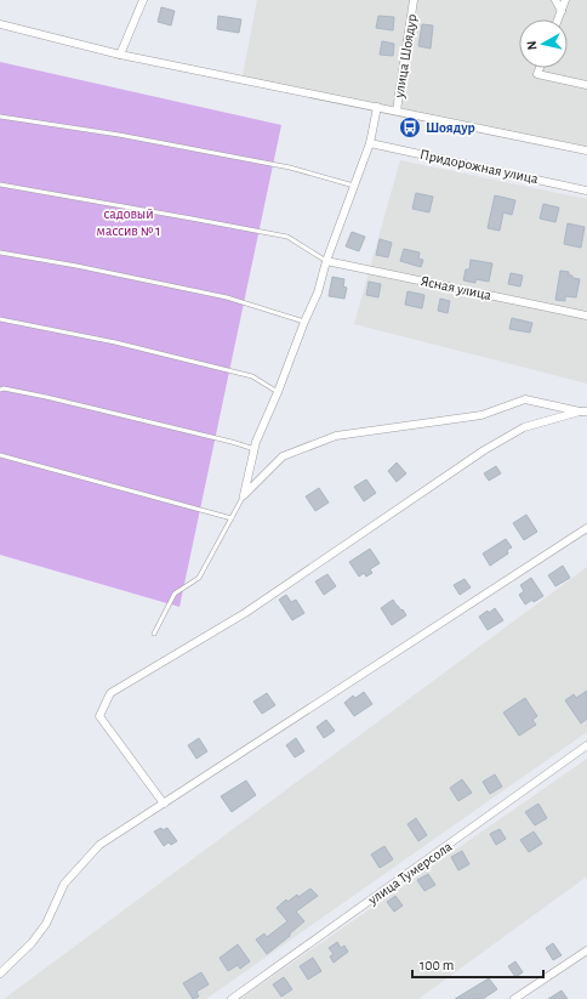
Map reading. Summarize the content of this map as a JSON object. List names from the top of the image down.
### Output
{
  "streets": {
    "street": [
      "улица Шоядур",
      "Придорожная улица",
      "Ясная улица",
      "улица Тумерсола"
    ]
  },
  "parks": ["садовый массив № 1"],
  "places": {
    "bus stop": ["Шоядур"]
  },
  "scale_bar": "100 m",
  "north": "left"
}
